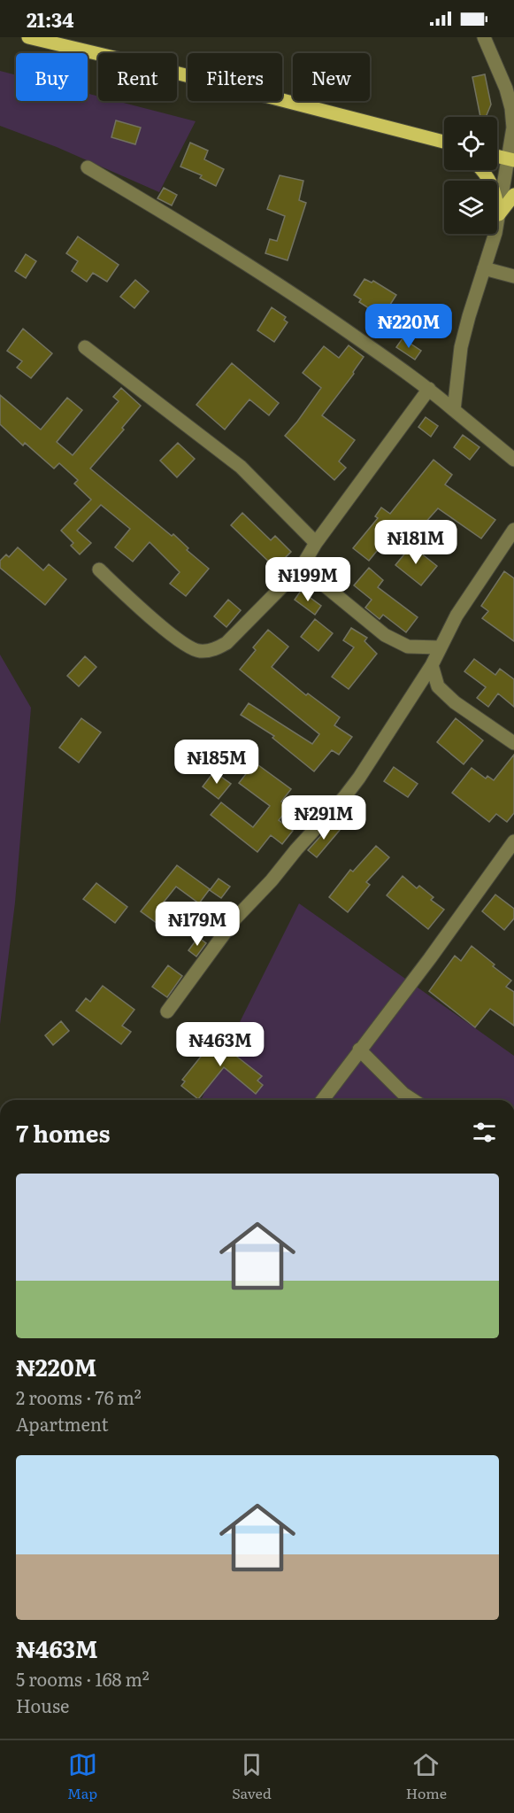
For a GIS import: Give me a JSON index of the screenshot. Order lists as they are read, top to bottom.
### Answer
{
  "page": {
    "status": "21:34",
    "chip": [
      "Buy",
      "Rent",
      "Filters",
      "New"
    ],
    "price": [
      "₦220M",
      "₦181M",
      "₦199M",
      "₦185M",
      "₦291M",
      "₦179M",
      "₦463M"
    ],
    "heading": "7 homes",
    "list": [
      {
        "name": "₦220M",
        "note": "2 rooms · 76 m² · Apartment"
      },
      {
        "name": "₦463M",
        "note": "5 rooms · 168 m² · House"
      }
    ],
    "tabs": ["Map", "Saved", "Home"]
  }
}
